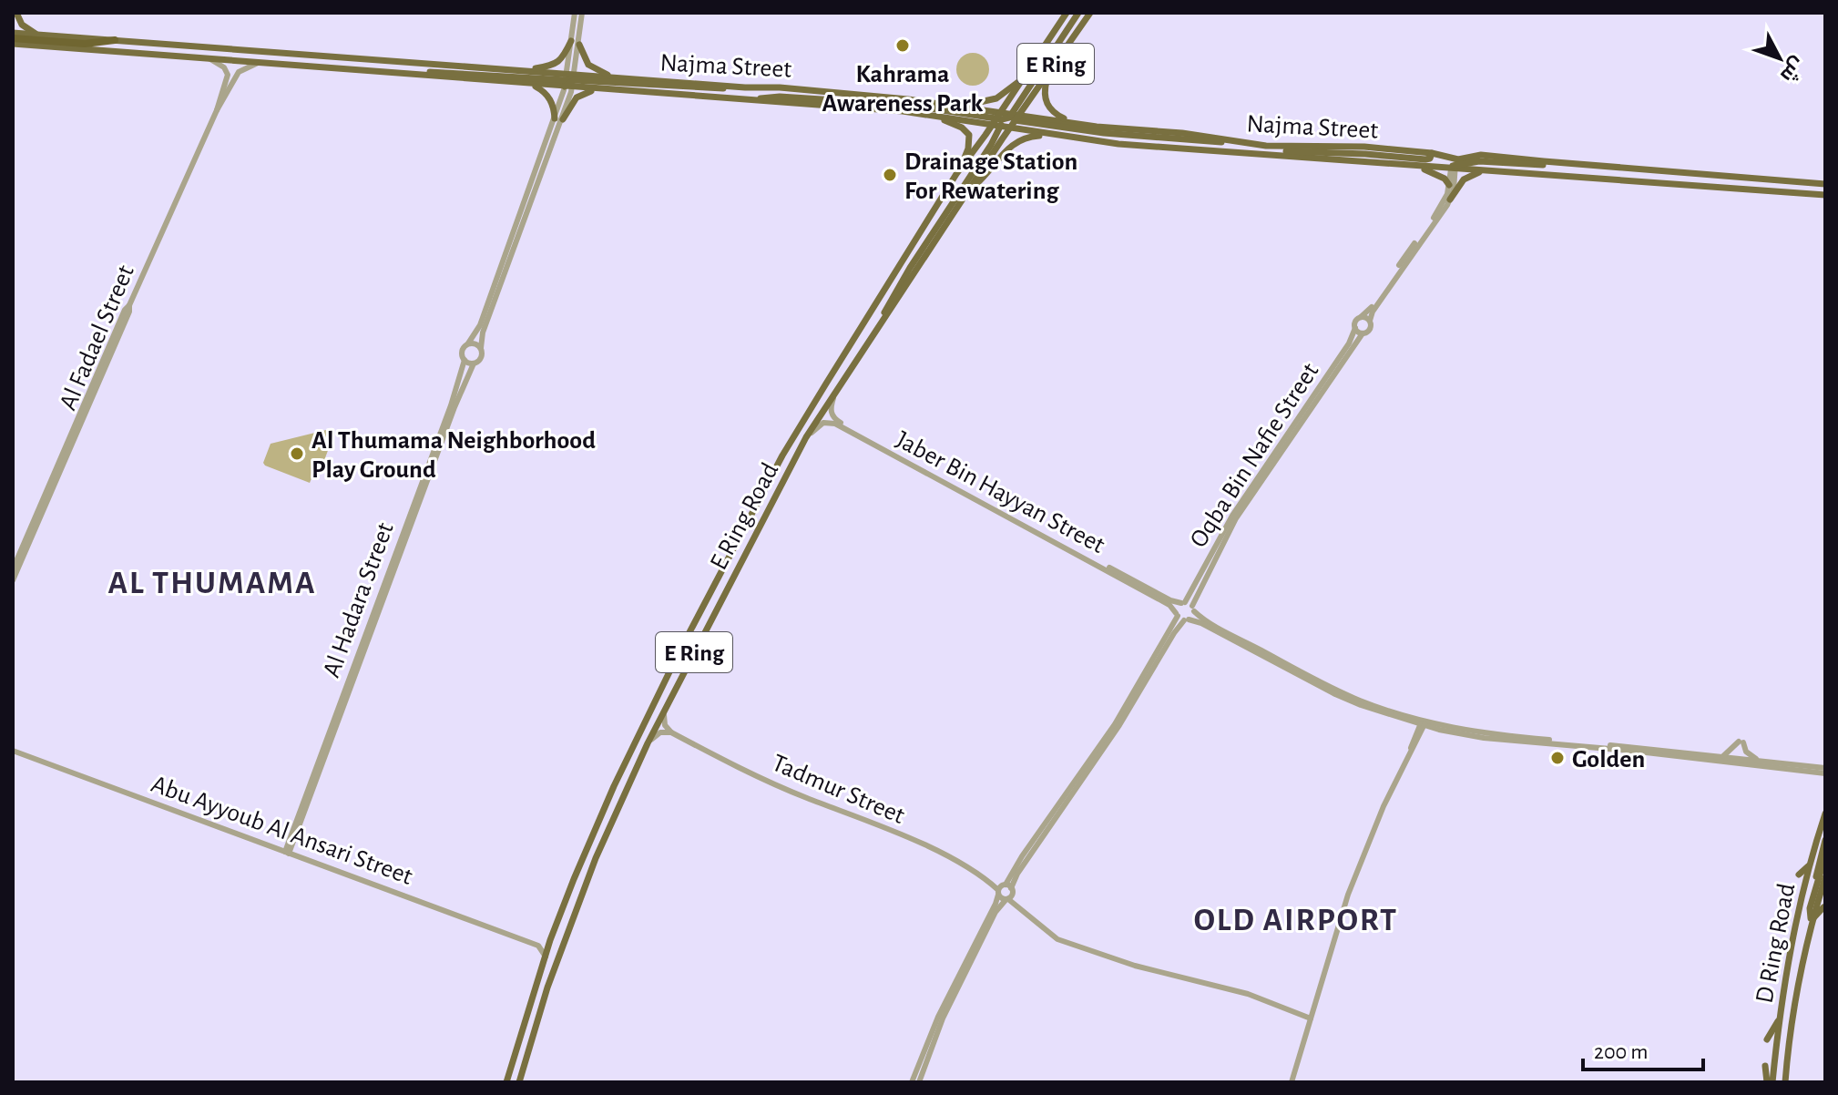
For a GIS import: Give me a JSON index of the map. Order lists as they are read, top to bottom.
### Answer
{
  "streets": {
    "main road": [
      "E Ring",
      "Najma Street",
      "E Ring Road",
      "D Ring Road"
    ],
    "street": [
      "Al Fadael Street",
      "Oqba Bin Nafie Street",
      "Jaber Bin Hayyan Street",
      "Al Hadara Street",
      "Tadmur Street",
      "Abu Ayyoub Al Ansari Street"
    ]
  },
  "crossings": [
    ["Najma Street", "Al Fadael Street"],
    ["Najma Street", "E Ring Road"],
    ["Oqba Bin Nafie Street", "Jaber Bin Hayyan Street"],
    ["Jaber Bin Hayyan Street", "E Ring Road"],
    ["Al Hadara Street", "Abu Ayyoub Al Ansari Street"]
  ],
  "districts": ["AL THUMAMA", "OLD AIRPORT"],
  "places": [
    "Kahrama Awareness Park",
    "Drainage Station For Rewatering",
    "Al Thumama Neighborhood Play Ground",
    "Golden"
  ],
  "scale_bar": "200 m",
  "north": "bottom right"
}
